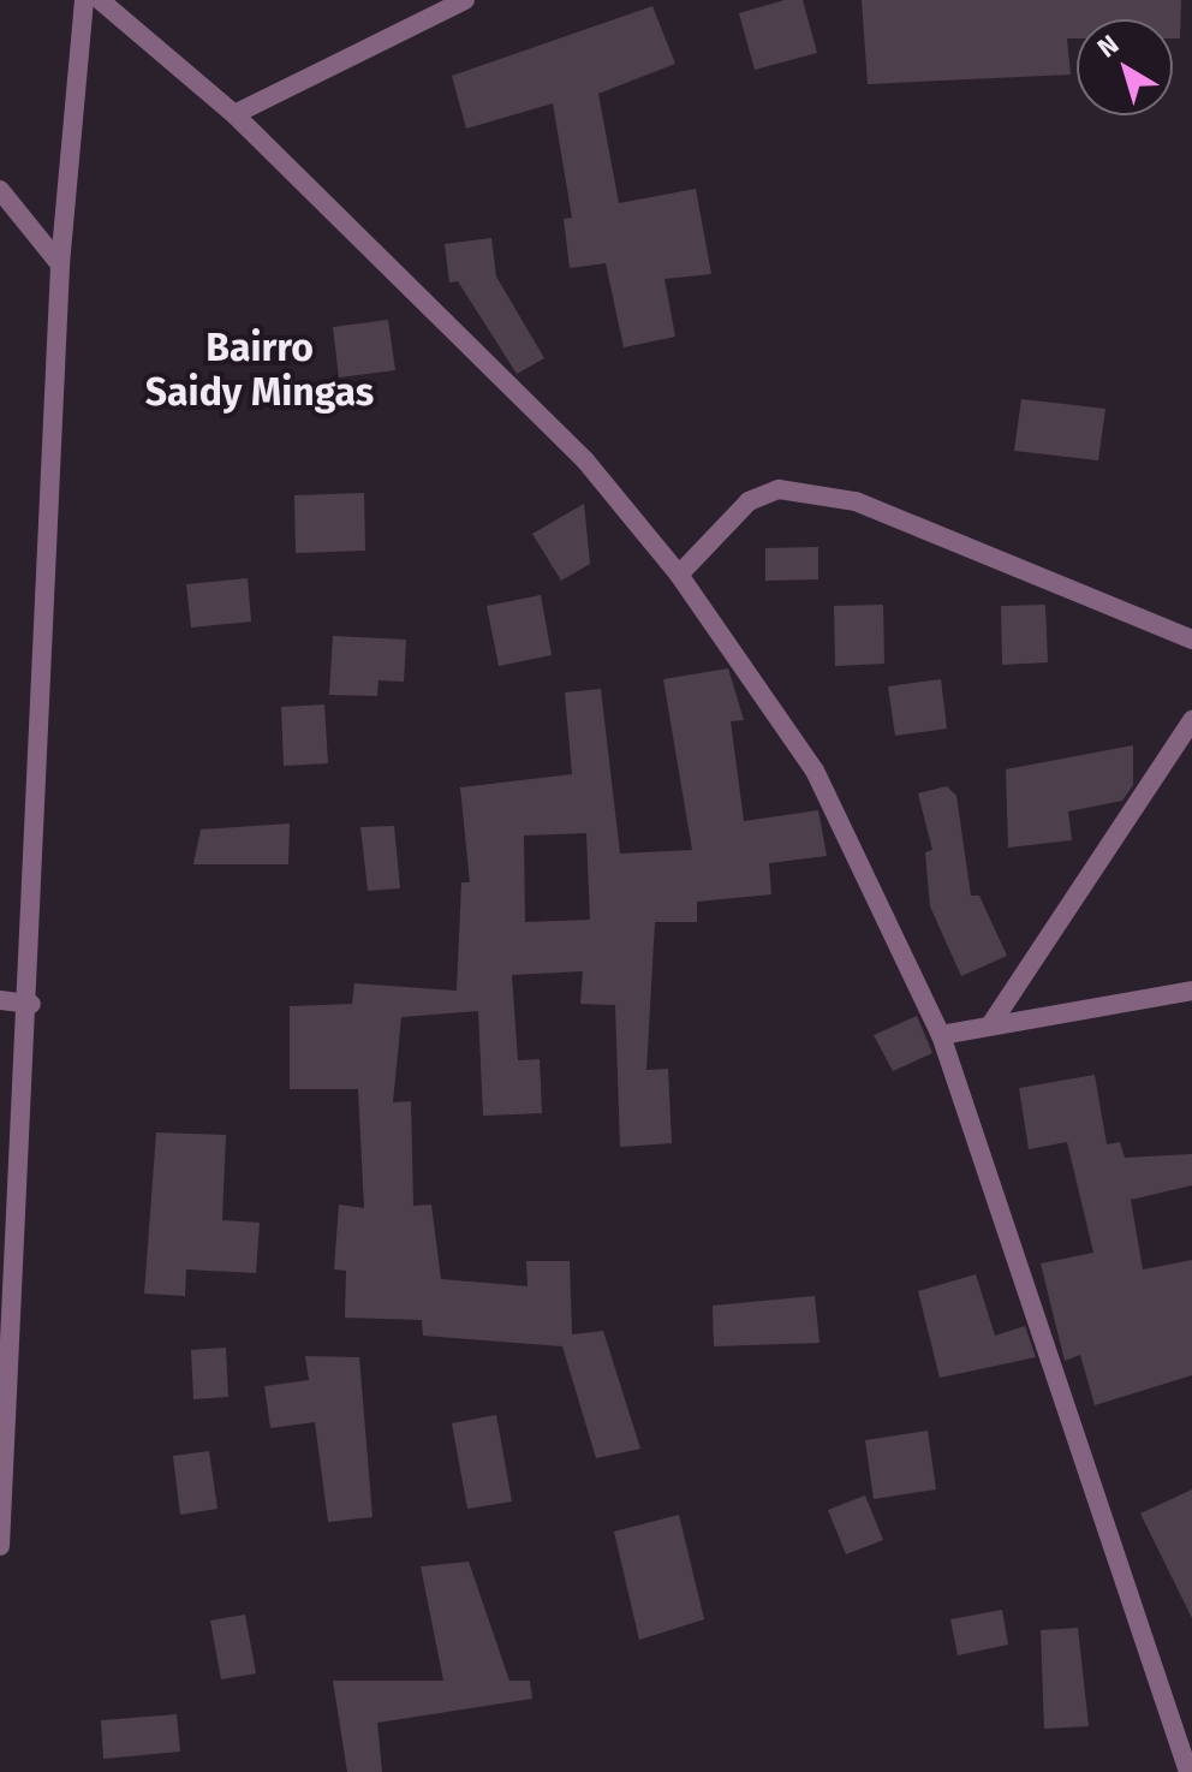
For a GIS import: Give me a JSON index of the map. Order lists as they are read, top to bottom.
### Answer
{
  "districts": ["Bairro Saidy Mingas"],
  "north": "top left"
}
